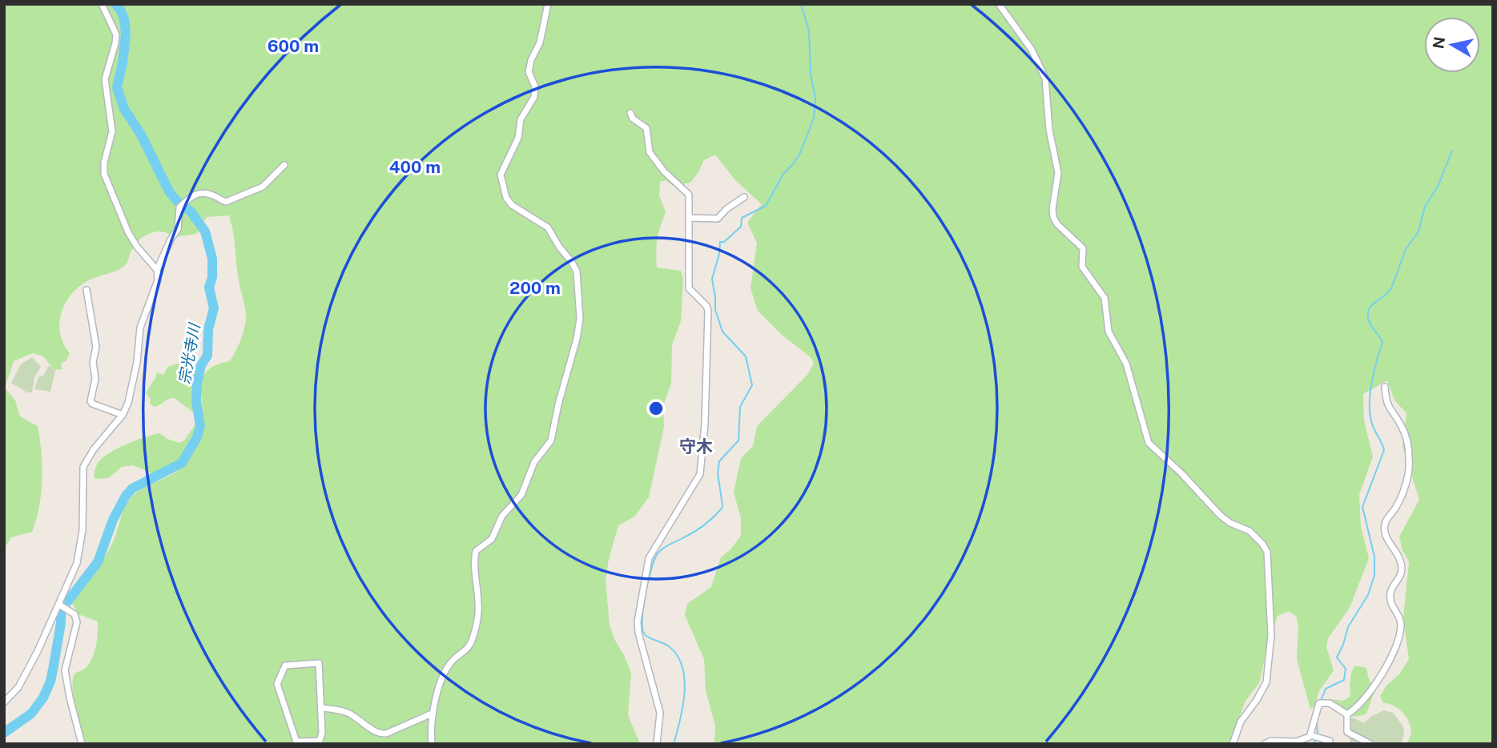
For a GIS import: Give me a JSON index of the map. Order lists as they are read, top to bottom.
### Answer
{
  "districts": ["守木"],
  "water": ["宗光寺川"],
  "north": "left",
  "rings": ["600 m", "400 m", "200 m"]
}
